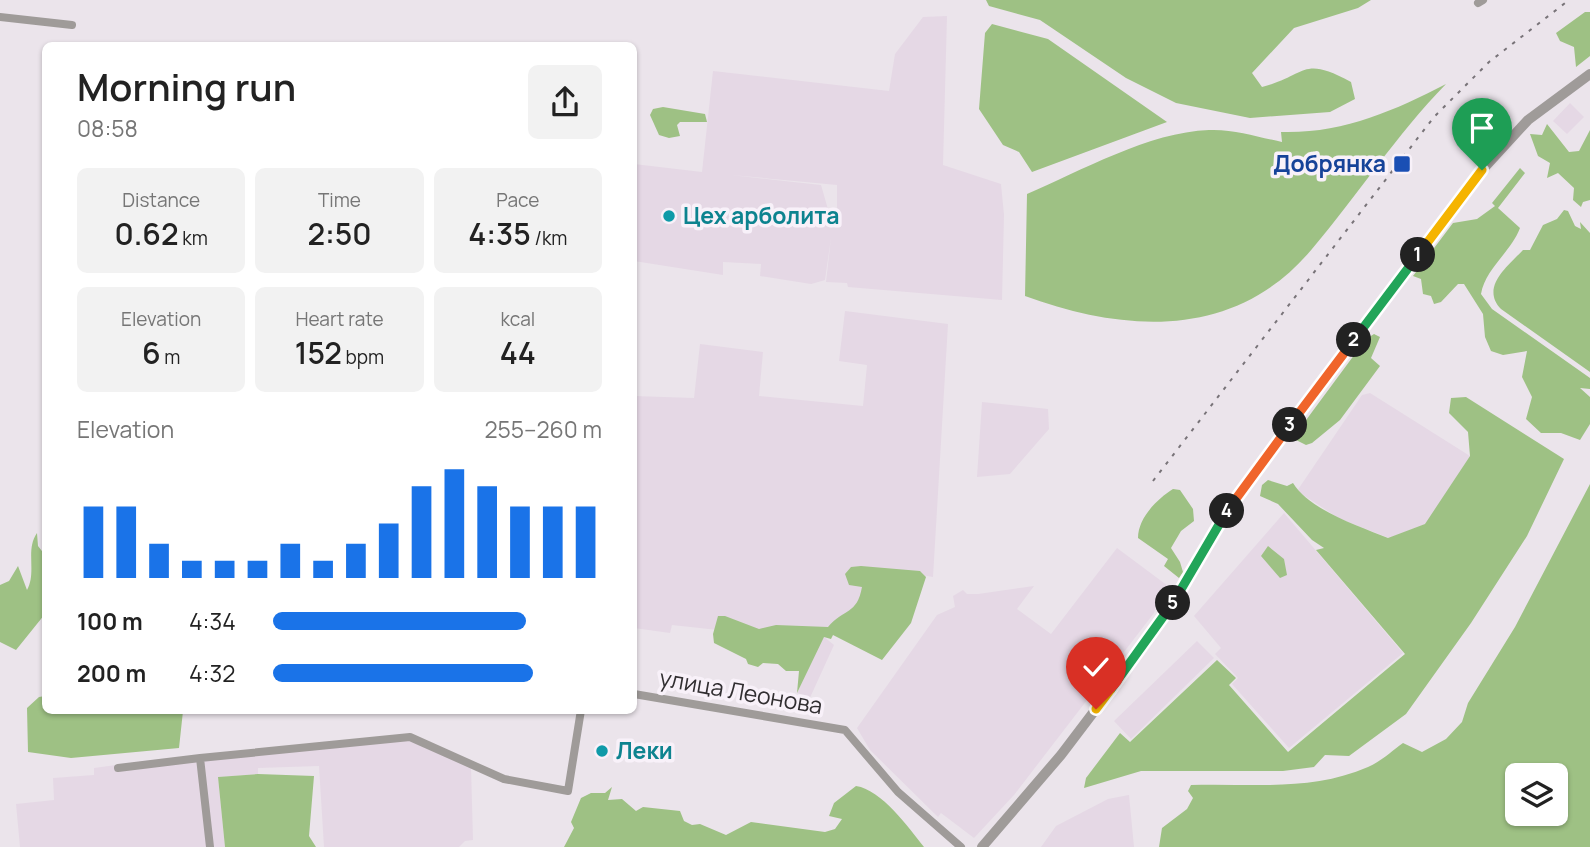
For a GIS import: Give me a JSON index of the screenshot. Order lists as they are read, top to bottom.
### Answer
{
  "streets": {
    "street": ["улица Леонова"]
  },
  "places": {
    "transit": ["Добрянка"],
    "other": ["Цех арболита", "Леки"]
  },
  "page": {
    "heading": ["Morning run", "08:58"],
    "stats": [
      ["Distance", "0.62 km"],
      ["Time", "2:50"],
      ["Pace", "4:35 /km"],
      ["Elevation", "6 m"],
      ["Heart rate", "152 bpm"],
      ["kcal", "44"]
    ],
    "pins": [
      "1",
      "2",
      "3",
      "4",
      "5"
    ],
    "chart": ["Elevation", "255–260 m"],
    "list": [
      {
        "name": "100 m",
        "note": "4:34"
      },
      {
        "name": "200 m",
        "note": "4:32"
      }
    ]
  }
}
